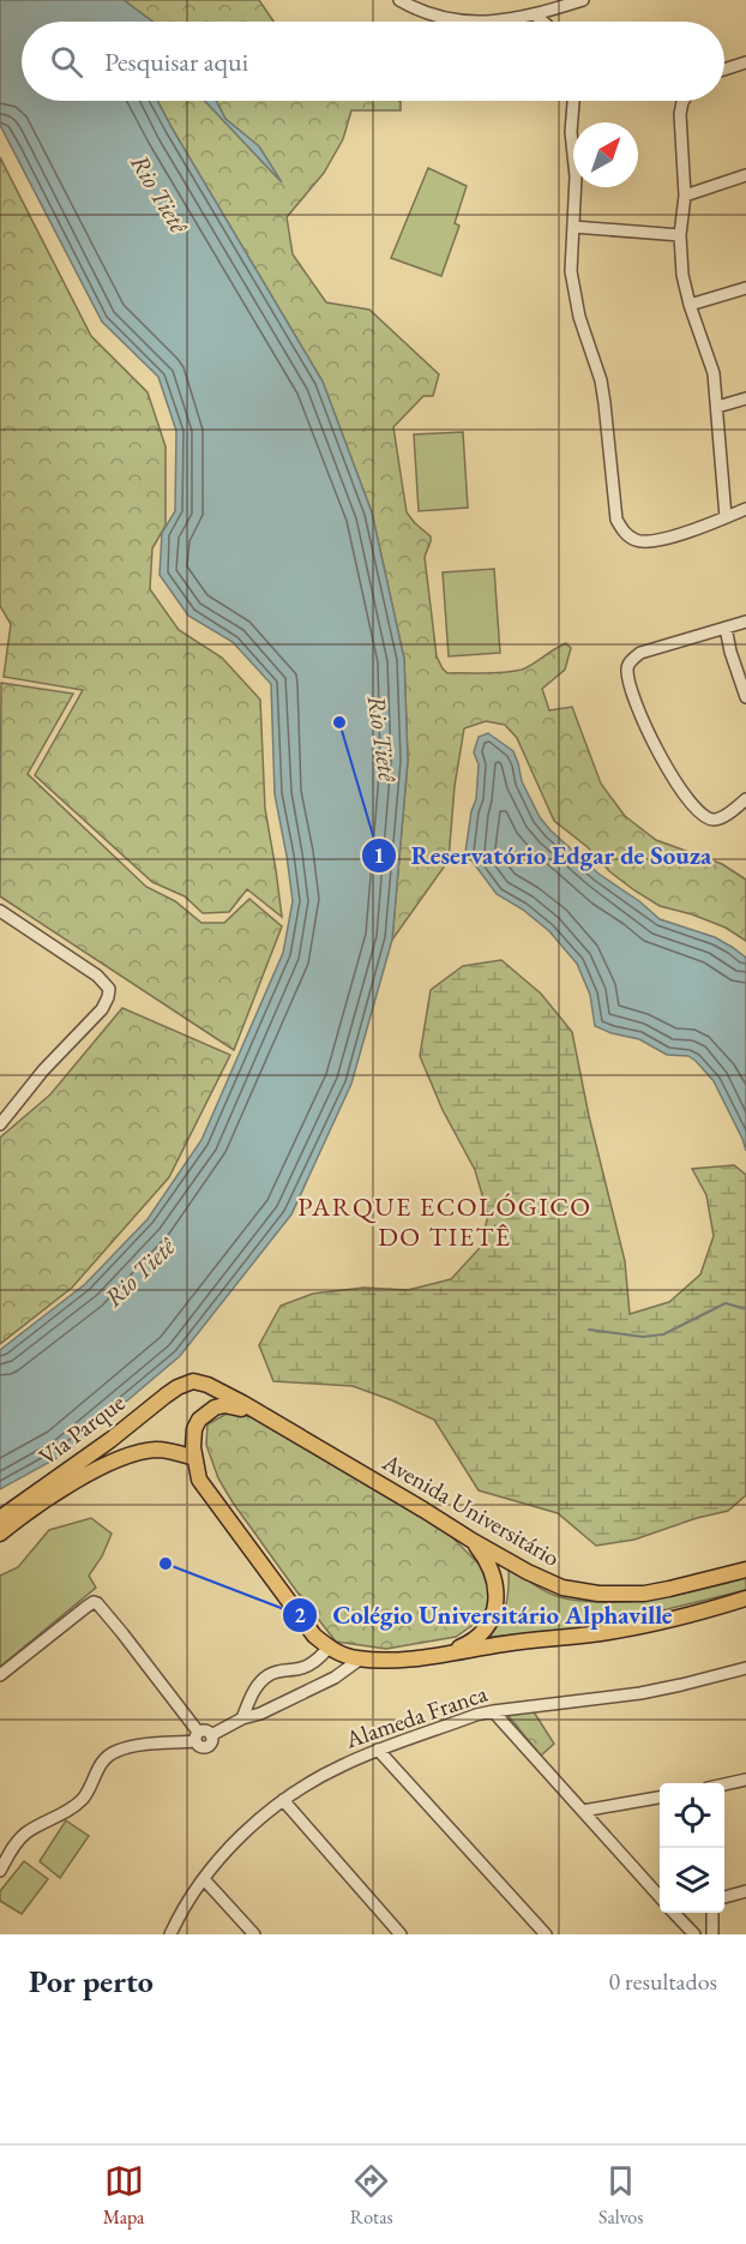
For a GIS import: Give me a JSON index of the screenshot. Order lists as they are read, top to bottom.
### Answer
{
  "streets": {
    "main road": ["Via Parque", "Avenida Universitário"],
    "street": ["Alameda Franca"]
  },
  "crossings": [
    ["Via Parque", "Avenida Universitário"]
  ],
  "districts": ["PARQUE ECOLÓGICO DO TIETÊ"],
  "water": ["Rio Tietê"],
  "places": ["Reservatório Edgar de Souza", "Colégio Universitário Alphaville"],
  "north": "top right",
  "page": {
    "search": "Pesquisar aqui",
    "heading": ["Por perto", "0 resultados"],
    "nav": ["Mapa", "Rotas", "Salvos"]
  }
}
